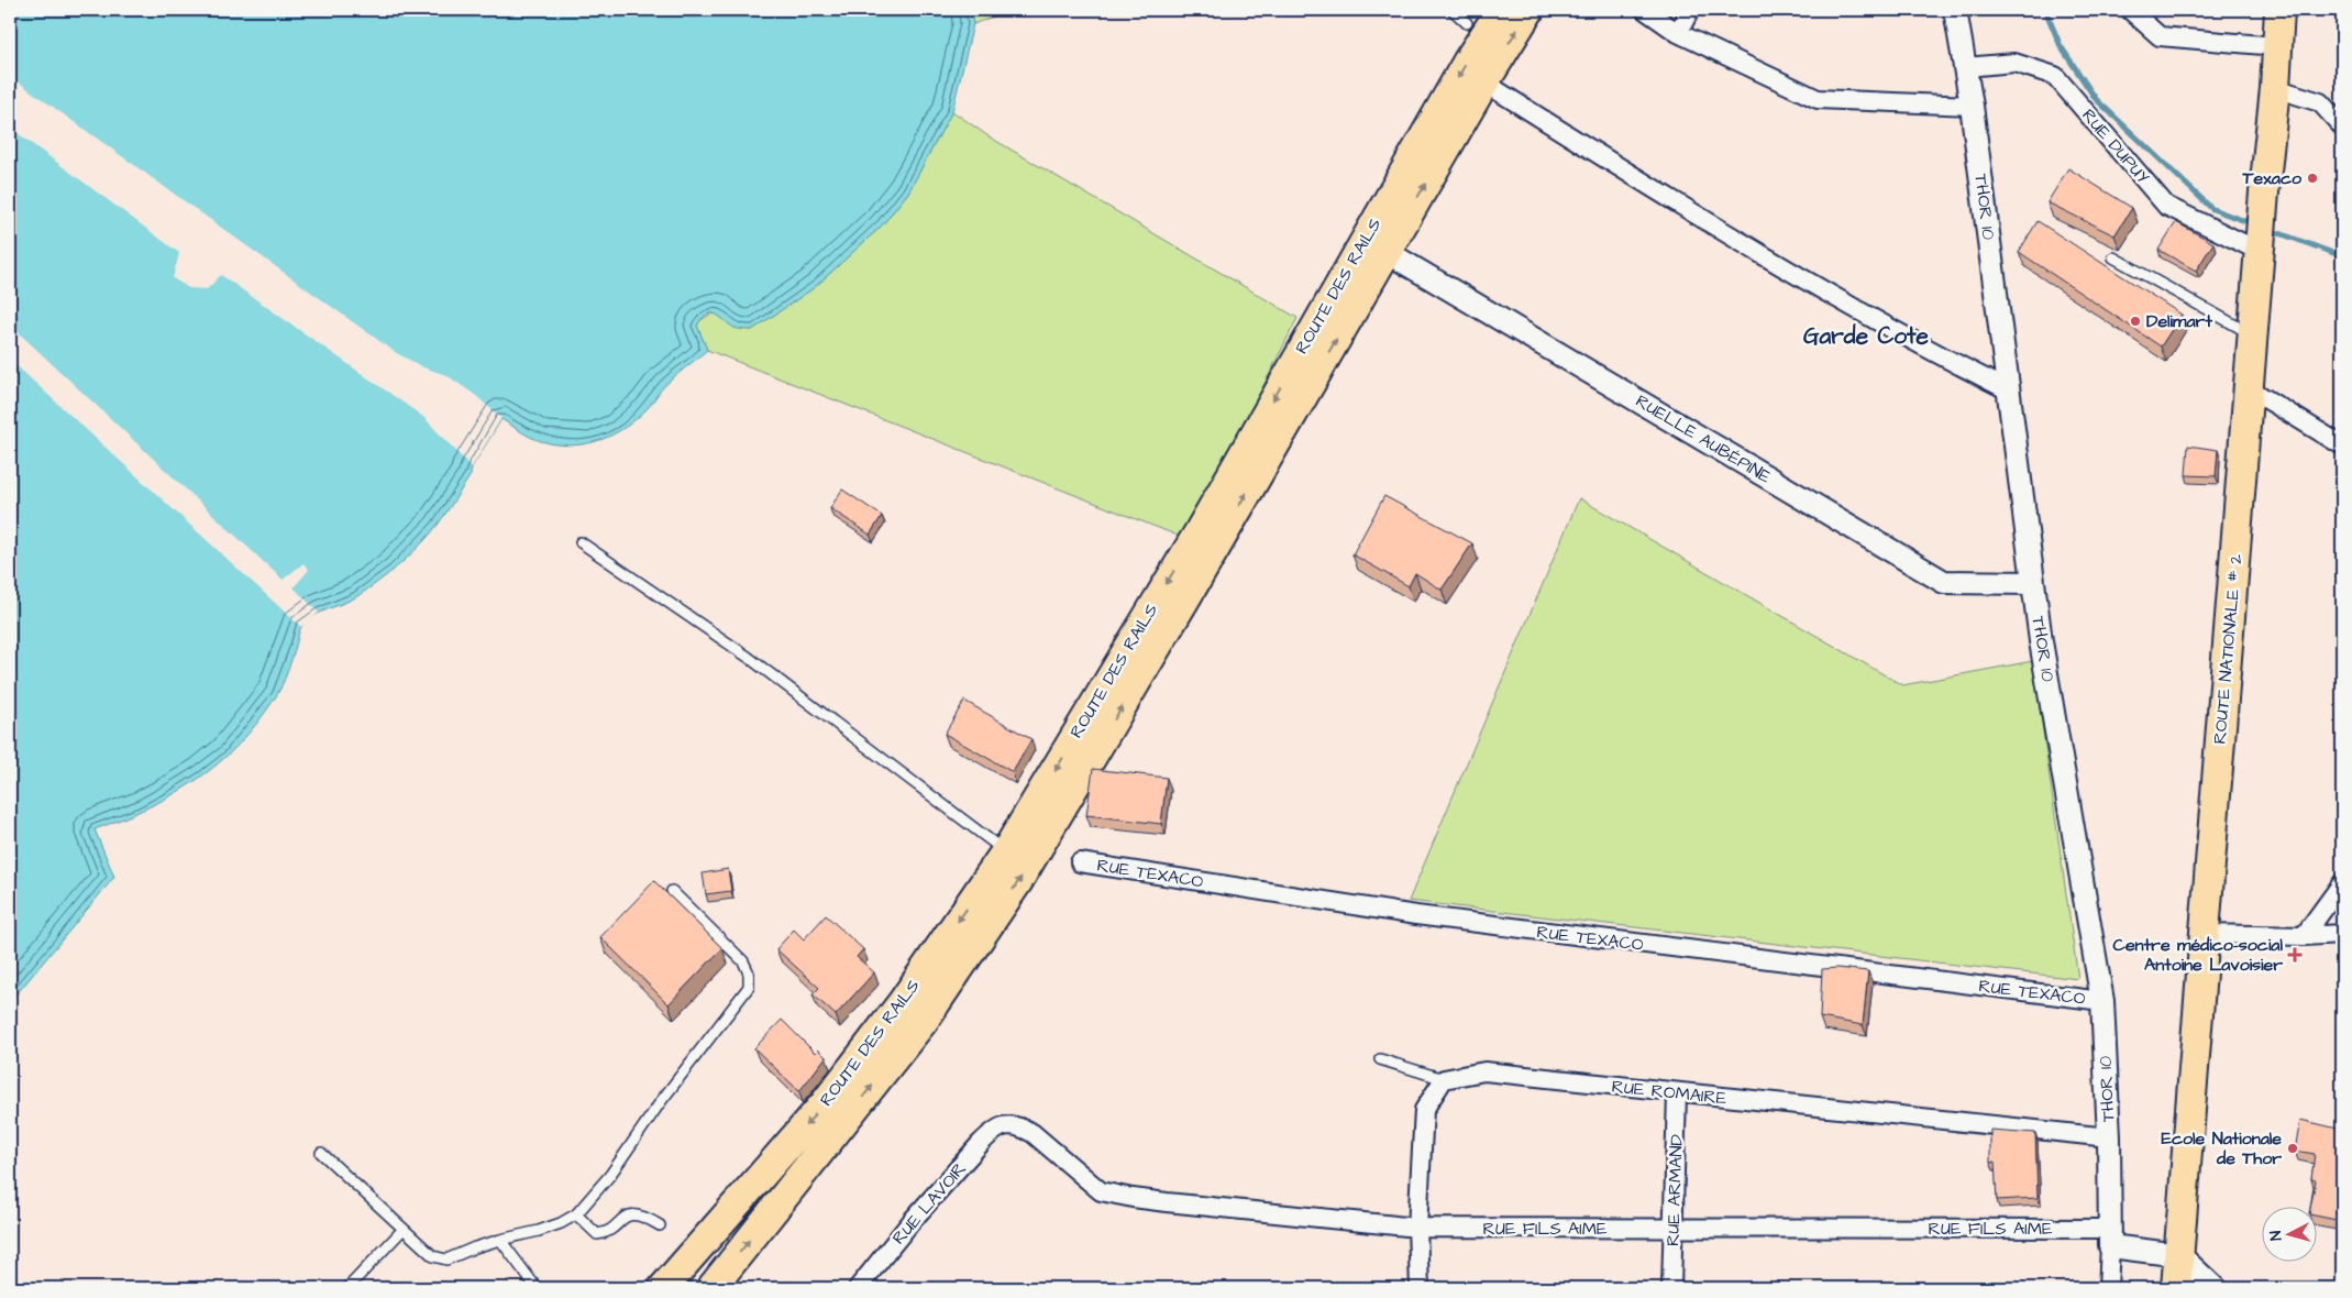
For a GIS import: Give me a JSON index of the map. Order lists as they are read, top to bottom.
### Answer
{
  "streets": {
    "main road": ["ROUTE DES RAILS", "ROUTE NATIONALE # 2"],
    "street": [
      "RUE DUPUY",
      "THOR 10",
      "RUELLE AUBÉPINE",
      "RUE TEXACO",
      "RUE ROMAIRE",
      "RUE ARMAND",
      "RUE LAVOIR",
      "RUE FILS AIME"
    ]
  },
  "crossings": [
    ["RUE DUPUY", "THOR 10"],
    ["RUE DUPUY", "ROUTE NATIONALE # 2"],
    ["THOR 10", "RUELLE AUBÉPINE"],
    ["THOR 10", "RUE TEXACO"],
    ["THOR 10", "RUE ROMAIRE"],
    ["THOR 10", "RUE FILS AIME"],
    ["ROUTE DES RAILS", "RUELLE AUBÉPINE"],
    ["RUE ROMAIRE", "RUE ARMAND"],
    ["RUE ARMAND", "RUE FILS AIME"],
    ["RUE LAVOIR", "RUE FILS AIME"]
  ],
  "districts": ["Garde Cote"],
  "places": {
    "other": ["Texaco", "Delimart", "Ecole Nationale de Thor"],
    "health": ["Centre médico-social Antoine Lavoisier"]
  },
  "north": "left"
}
